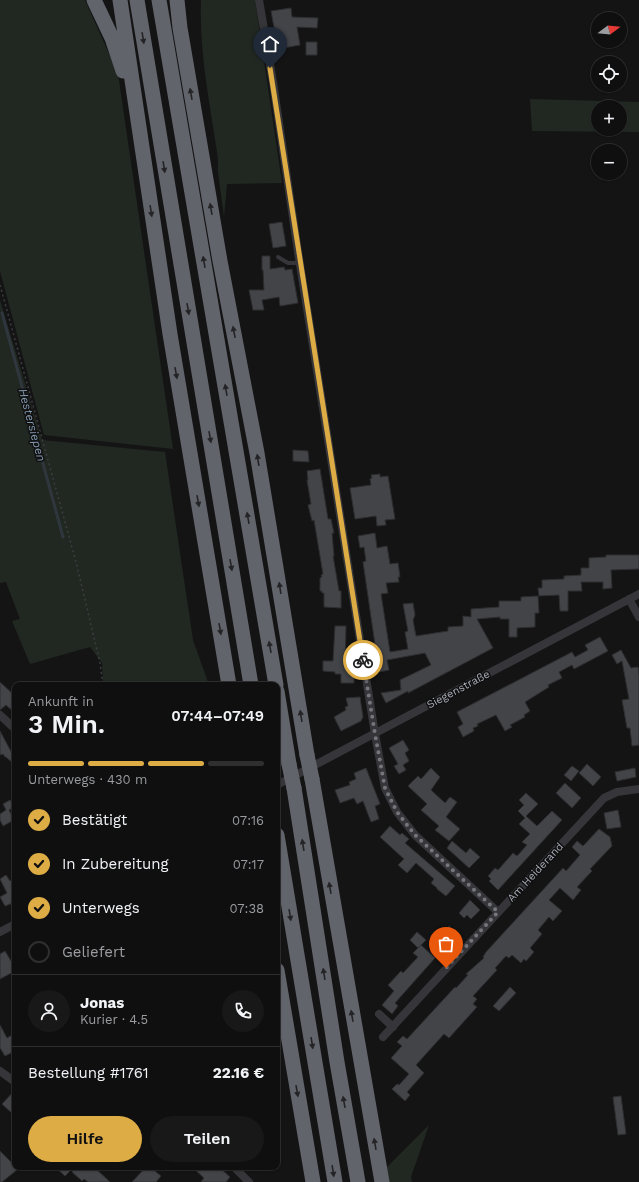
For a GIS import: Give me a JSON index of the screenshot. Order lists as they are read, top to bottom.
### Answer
{
  "streets": {
    "street": ["Siegenstraße", "Am Heiderand"]
  },
  "water": ["Hestersiepen"],
  "north": "right",
  "page": {
    "map_buttons": ["+", "−"],
    "heading": ["3 Min.", "Ankunft in", "07:44–07:49"],
    "panel": [
      "Jonas",
      "Kurier · 4.5",
      "Bestellung #1761",
      "22.16 €"
    ],
    "bar": "Unterwegs · 430 m",
    "list": [
      ["Bestätigt", "07:16"],
      ["In Zubereitung", "07:17"],
      ["Unterwegs", "07:38"],
      "Geliefert"
    ],
    "buttons": ["Hilfe", "Teilen"]
  }
}
